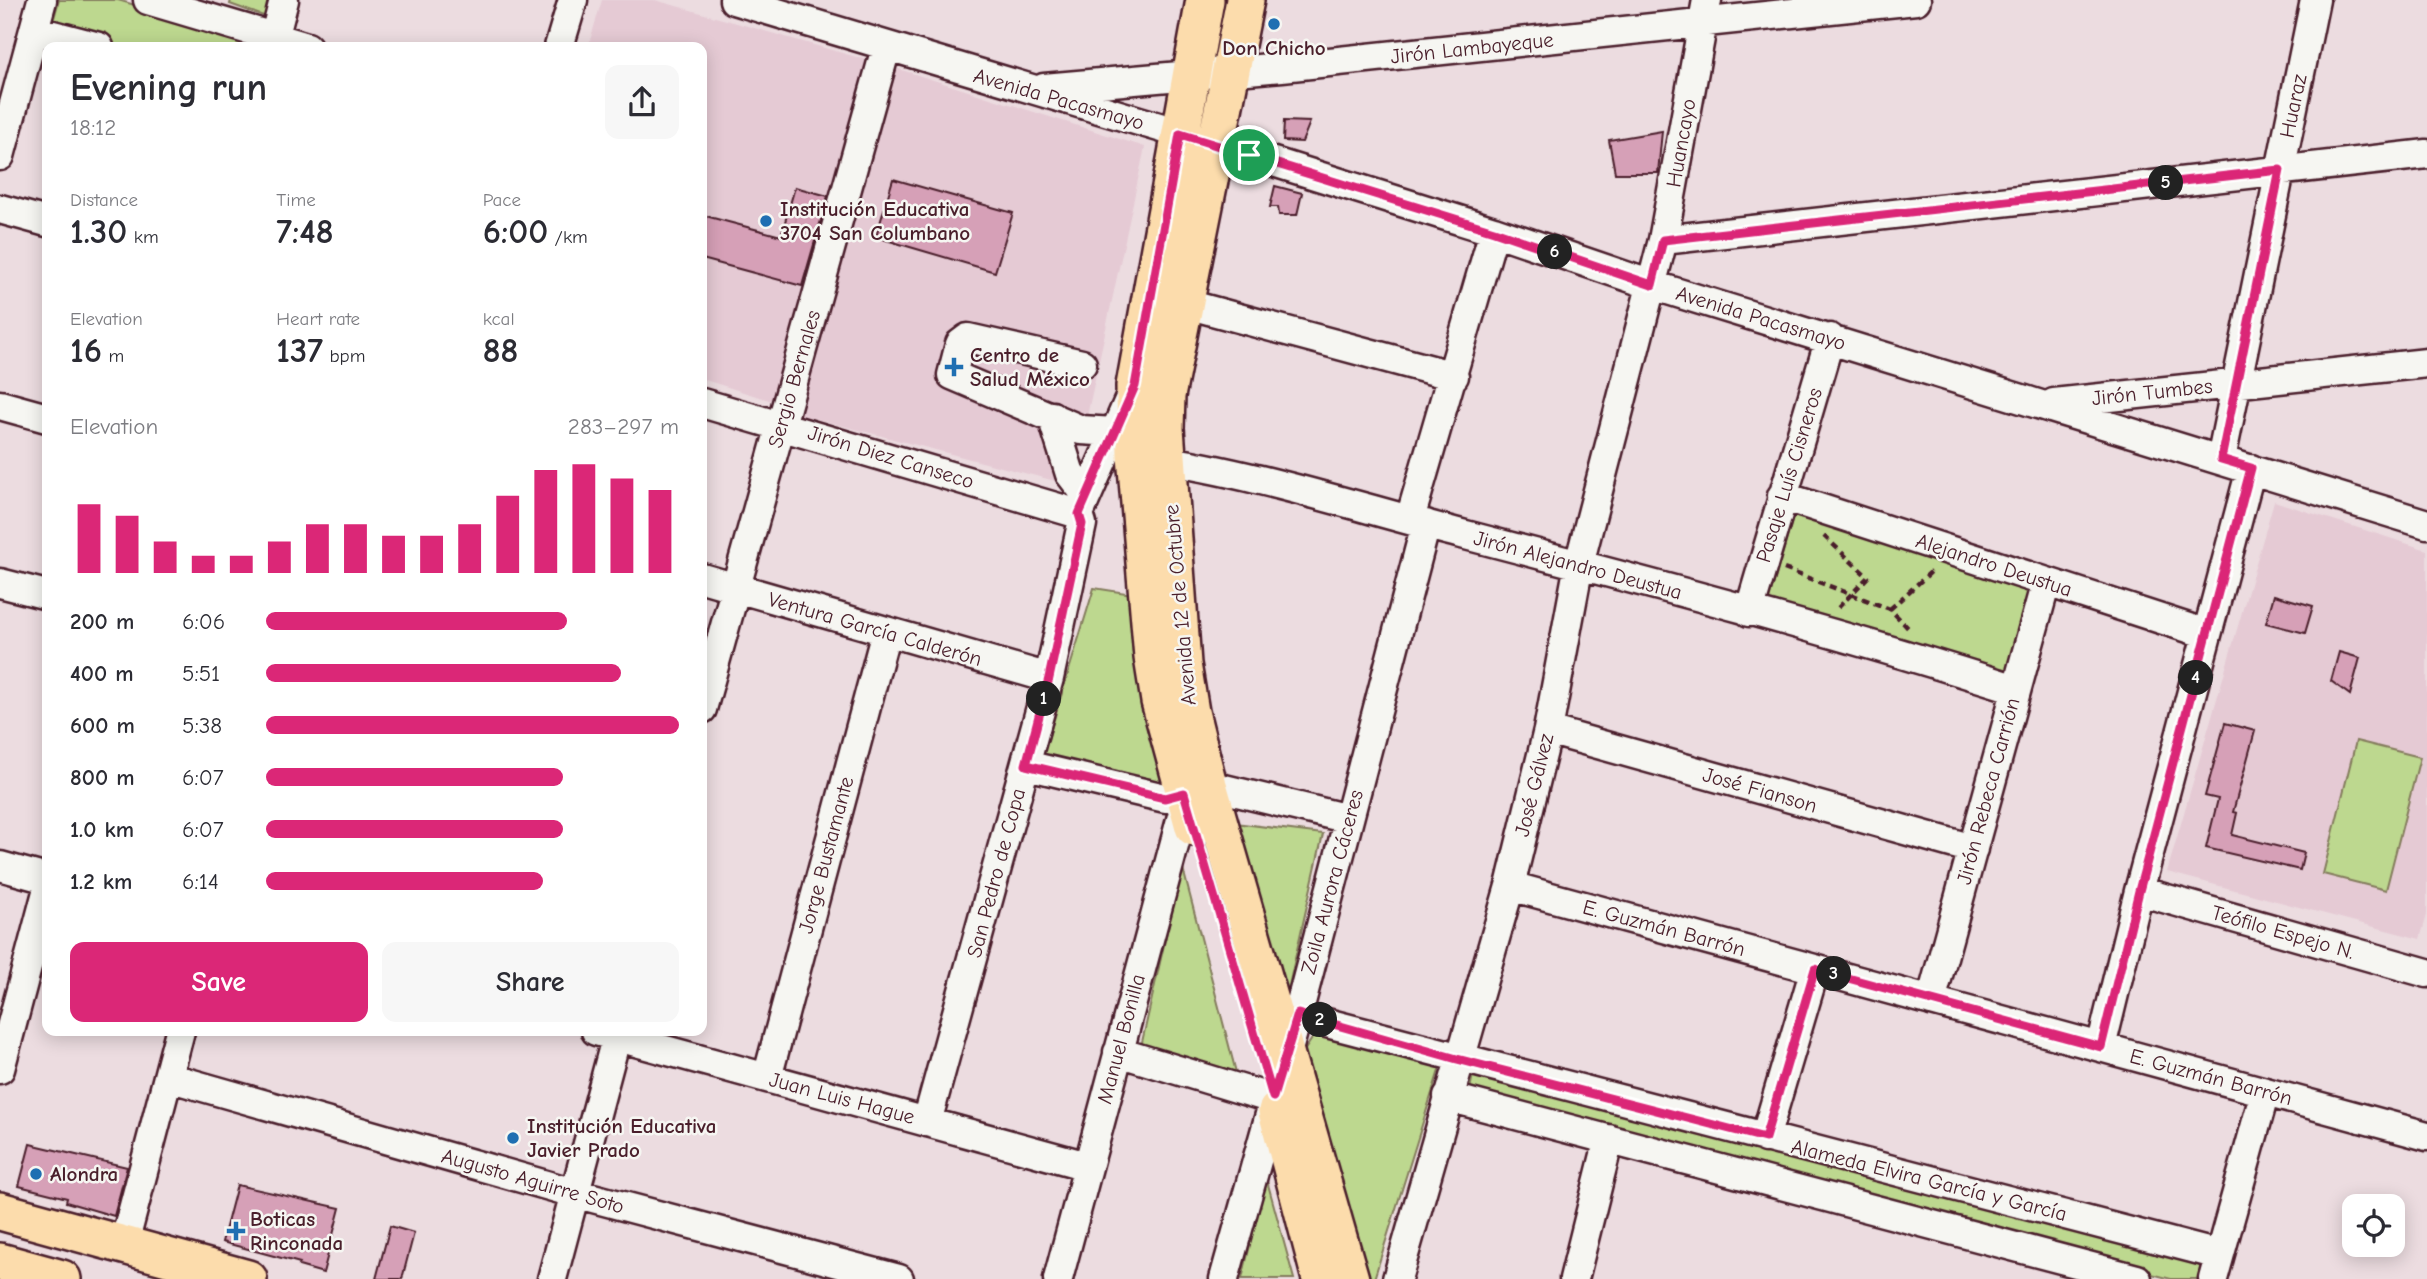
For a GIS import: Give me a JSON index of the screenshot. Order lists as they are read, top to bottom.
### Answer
{
  "streets": {
    "main road": ["Avenida 12 de Octubre"],
    "street": [
      "Jirón Lambayeque",
      "Avenida Pacasmayo",
      "Huaraz",
      "Huancayo",
      "Sergio Bernales",
      "Jirón Tumbes",
      "Jirón Diez Canseco",
      "Pasaje Luís Cisneros",
      "Jirón Alejandro Deustua",
      "Alejandro Deustua",
      "Ventura García Calderón",
      "José Gálvez",
      "José Fianson",
      "Jirón Rebeca Carrión",
      "Jorge Bustamante",
      "San Pedro de Copa",
      "Zoila Aurora Cáceres",
      "E. Guzmán Barrón",
      "Teófilo Espejo N.",
      "Manuel Bonilla",
      "Juan Luis Hague",
      "Alameda Elvira García y García",
      "Augusto Aguirre Soto"
    ]
  },
  "crossings": [
    ["Jirón Lambayeque", "Avenida Pacasmayo"],
    ["Jirón Lambayeque", "Huancayo"],
    ["Jirón Lambayeque", "Avenida 12 de Octubre"],
    ["Avenida Pacasmayo", "Huaraz"],
    ["Avenida Pacasmayo", "Huancayo"],
    ["Avenida Pacasmayo", "Sergio Bernales"],
    ["Avenida Pacasmayo", "Jirón Tumbes"],
    ["Avenida Pacasmayo", "Pasaje Luís Cisneros"],
    ["Avenida Pacasmayo", "Avenida 12 de Octubre"],
    ["Avenida Pacasmayo", "José Gálvez"],
    ["Avenida Pacasmayo", "Zoila Aurora Cáceres"],
    ["Huaraz", "Jirón Tumbes"],
    ["Huancayo", "José Gálvez"],
    ["Sergio Bernales", "Jirón Diez Canseco"],
    ["Sergio Bernales", "Ventura García Calderón"],
    ["Jirón Diez Canseco", "San Pedro de Copa"],
    ["Pasaje Luís Cisneros", "Jirón Alejandro Deustua"],
    ["Pasaje Luís Cisneros", "Alejandro Deustua"],
    ["Jirón Alejandro Deustua", "Avenida 12 de Octubre"],
    ["Jirón Alejandro Deustua", "José Gálvez"],
    ["Jirón Alejandro Deustua", "Jirón Rebeca Carrión"],
    ["Jirón Alejandro Deustua", "San Pedro de Copa"],
    ["Jirón Alejandro Deustua", "Zoila Aurora Cáceres"],
    ["Alejandro Deustua", "Jirón Rebeca Carrión"],
    ["Avenida 12 de Octubre", "San Pedro de Copa"],
    ["Avenida 12 de Octubre", "Zoila Aurora Cáceres"],
    ["Avenida 12 de Octubre", "Manuel Bonilla"],
    ["Avenida 12 de Octubre", "Alameda Elvira García y García"],
    ["Ventura García Calderón", "Jorge Bustamante"],
    ["Ventura García Calderón", "San Pedro de Copa"],
    ["José Gálvez", "José Fianson"],
    ["José Gálvez", "E. Guzmán Barrón"],
    ["José Gálvez", "Alameda Elvira García y García"],
    ["José Fianson", "Jirón Rebeca Carrión"],
    ["Jirón Rebeca Carrión", "E. Guzmán Barrón"],
    ["Jorge Bustamante", "Juan Luis Hague"],
    ["San Pedro de Copa", "Juan Luis Hague"],
    ["Zoila Aurora Cáceres", "Alameda Elvira García y García"],
    ["Manuel Bonilla", "Juan Luis Hague"]
  ],
  "places": {
    "other": [
      "Don Chicho",
      "Institución Educativa 3704 San Columbano",
      "Institución Educativa Javier Prado",
      "Alondra"
    ],
    "health": ["Centro de Salud México", "Boticas Rinconada"]
  },
  "page": {
    "heading": ["Evening run", "18:12"],
    "stats": [
      ["Distance", "1.30 km"],
      ["Time", "7:48"],
      ["Pace", "6:00 /km"],
      ["Elevation", "16 m"],
      ["Heart rate", "137 bpm"],
      ["kcal", "88"]
    ],
    "pins": [
      "5",
      "6",
      "4",
      "1",
      "3",
      "2"
    ],
    "chart": ["Elevation", "283–297 m"],
    "list": [
      {
        "name": "200 m",
        "note": "6:06"
      },
      {
        "name": "400 m",
        "note": "5:51"
      },
      {
        "name": "600 m",
        "note": "5:38"
      },
      {
        "name": "800 m",
        "note": "6:07"
      },
      {
        "name": "1.0 km",
        "note": "6:07"
      },
      {
        "name": "1.2 km",
        "note": "6:14"
      }
    ],
    "buttons": ["Save", "Share"]
  }
}
